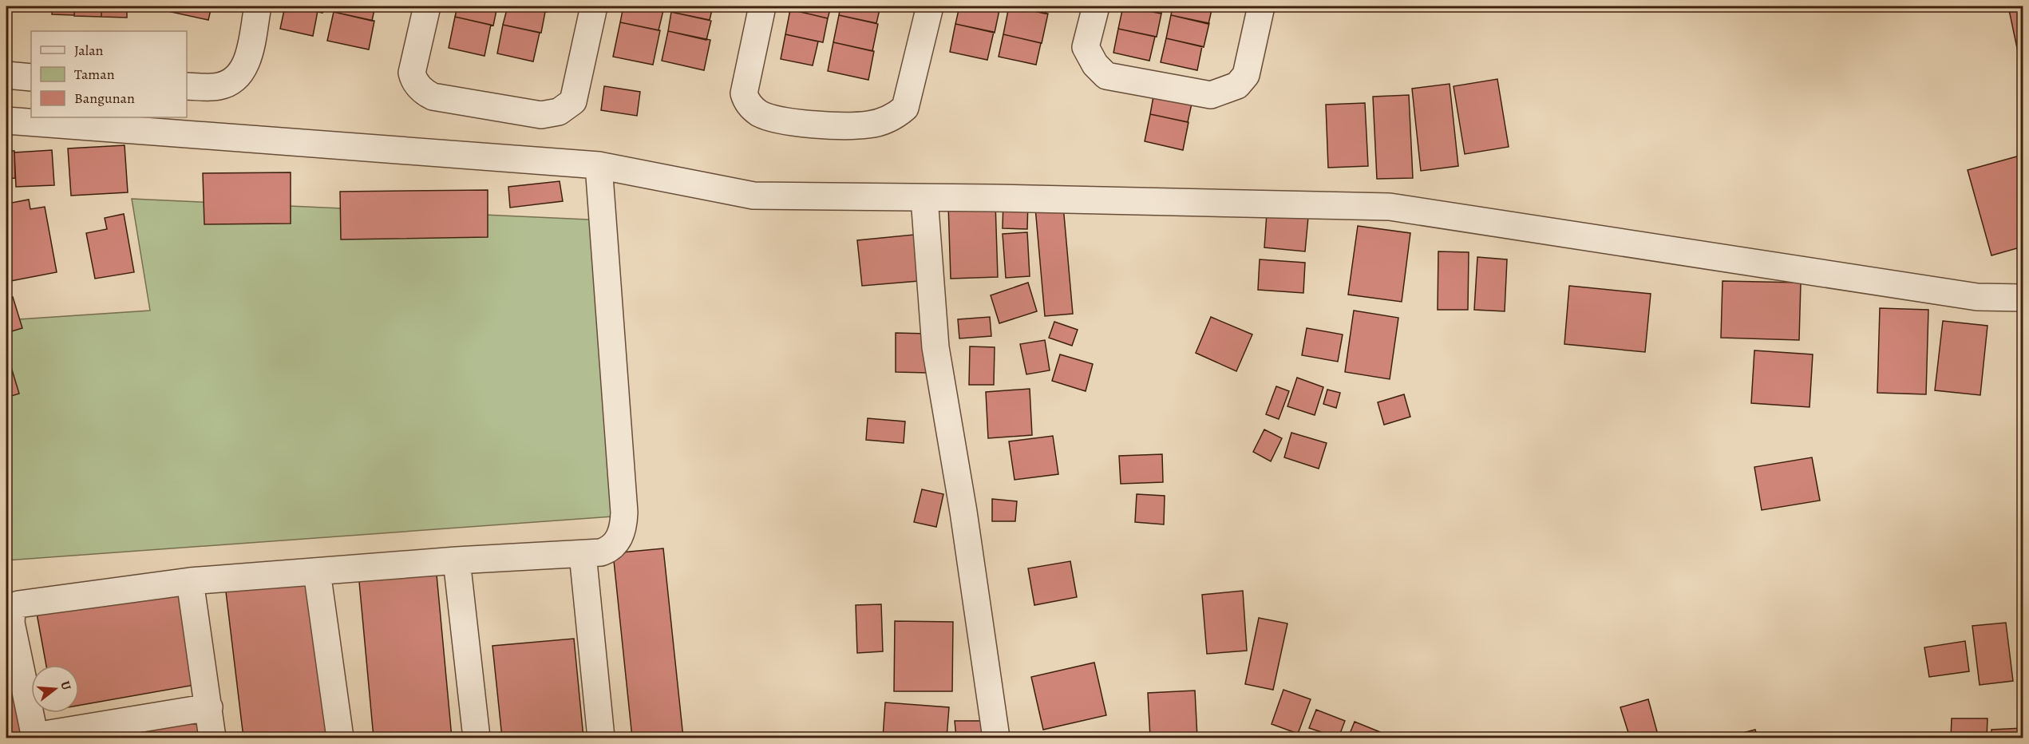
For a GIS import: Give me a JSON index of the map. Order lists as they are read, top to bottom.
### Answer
{
  "legend": ["Jalan", "Taman", "Bangunan"],
  "north": "right"
}
